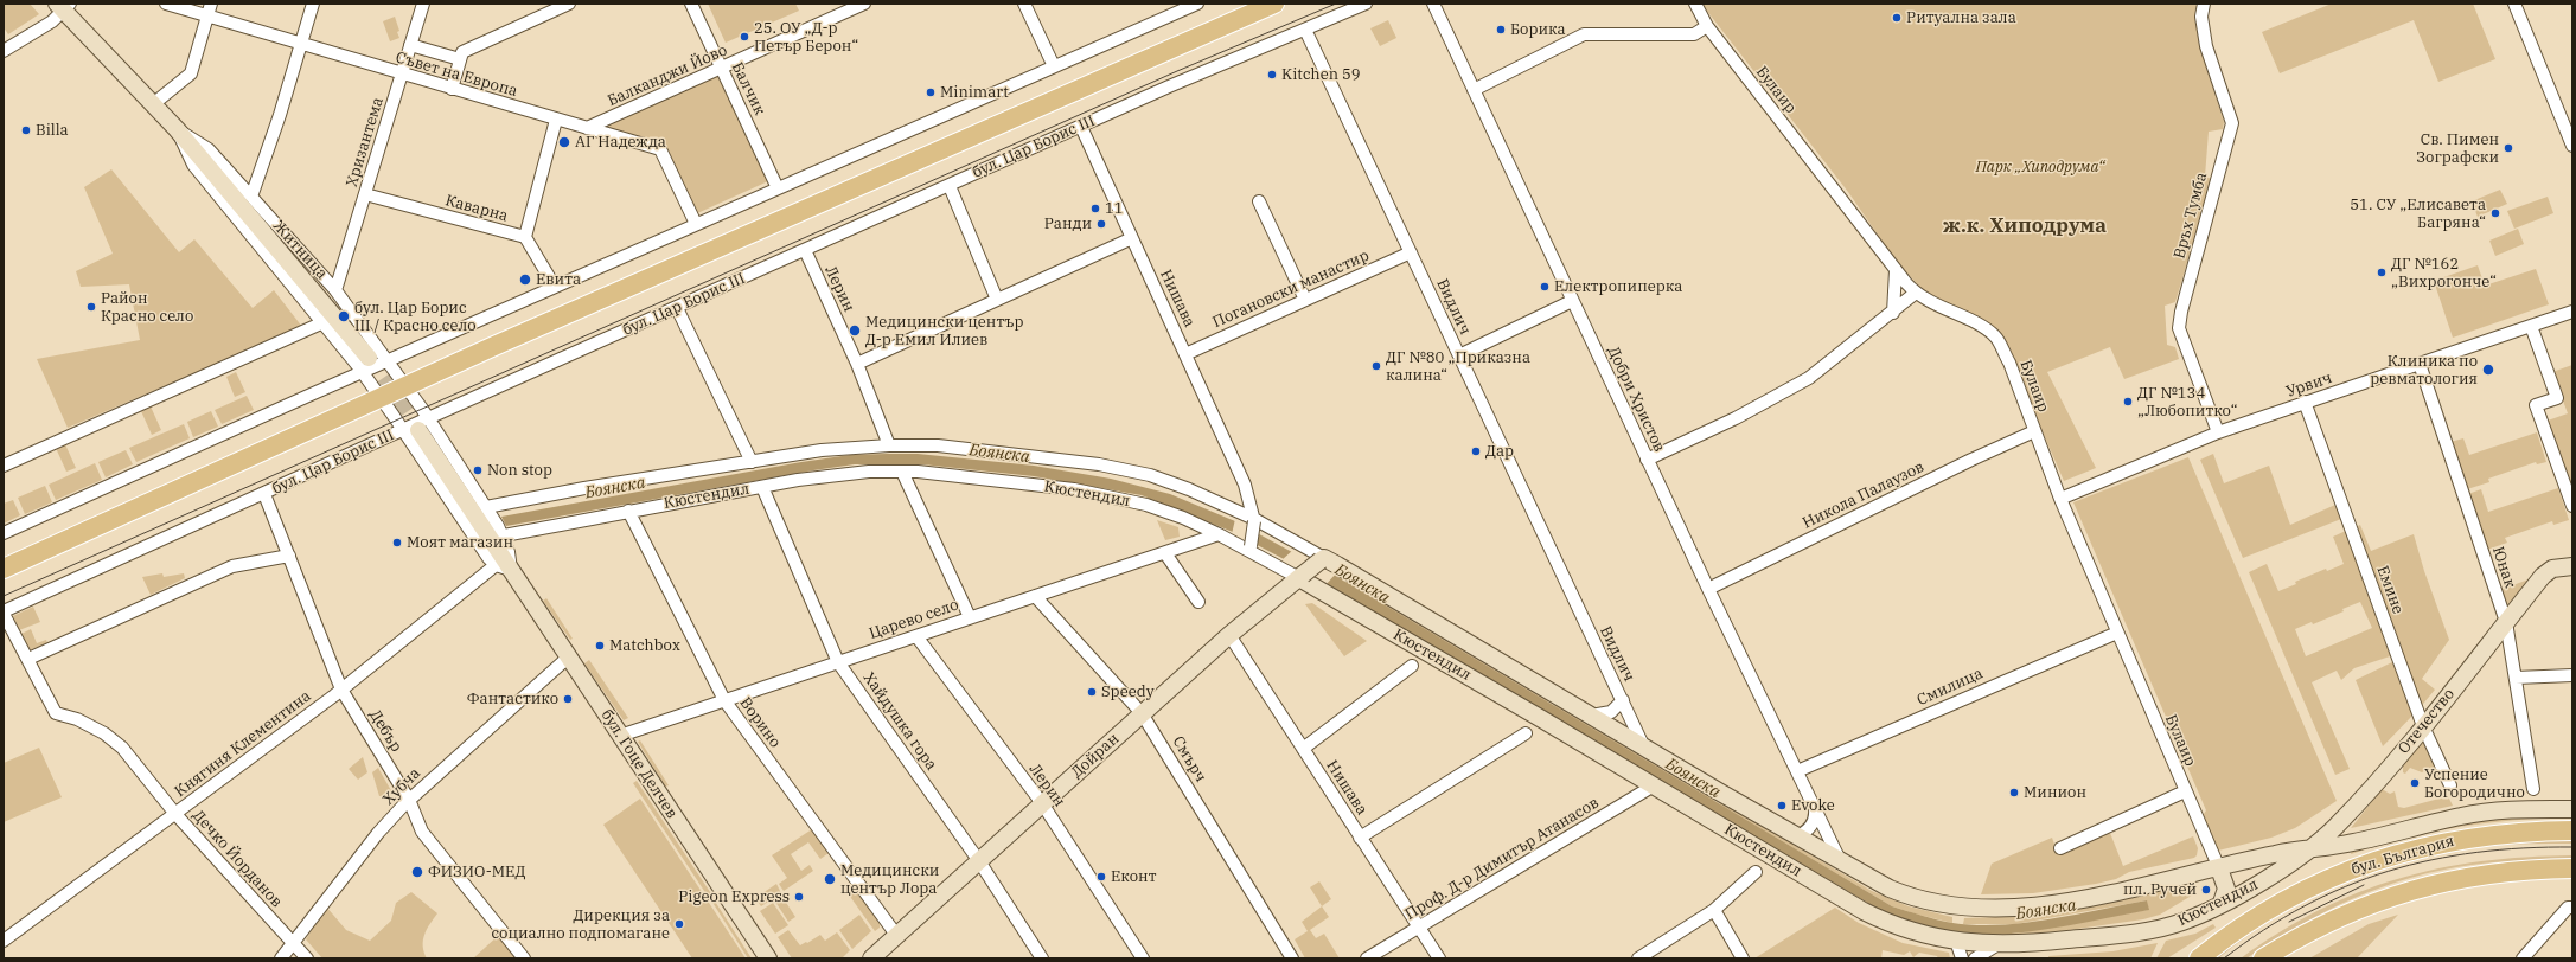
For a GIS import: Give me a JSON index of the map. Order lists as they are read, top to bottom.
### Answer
{
  "streets": {
    "main road": ["бул. България"],
    "street": [
      "Съвет на Европа",
      "Балканджи Йово",
      "Балчик",
      "Булаир",
      "Хризантема",
      "бул. Цар Борис III",
      "Каварна",
      "Връх Тумба",
      "Житница",
      "Лерин",
      "Погановски манастир",
      "Нишава",
      "Видлич",
      "Урвич",
      "Добри Христов",
      "Кюстендил",
      "Никола Палаузов",
      "Юнак",
      "Емине",
      "Царево село",
      "Смилица",
      "Хайдушка гора",
      "Отечество",
      "Ворино",
      "Дебър",
      "Княгиня Клементина",
      "Дойран",
      "Смърч",
      "бул. Гоце Делчев",
      "Хубча",
      "Дечко Йорданов",
      "Проф. Д-р Димитър Атанасов"
    ]
  },
  "crossings": [
    ["Съвет на Европа", "Балканджи Йово"],
    ["Съвет на Европа", "Хризантема"],
    ["Балканджи Йово", "Балчик"],
    ["Булаир", "Урвич"],
    ["Булаир", "Кюстендил"],
    ["Булаир", "Никола Палаузов"],
    ["Булаир", "Смилица"],
    ["Хризантема", "Каварна"],
    ["Хризантема", "Житница"],
    ["бул. Цар Борис III", "Лерин"],
    ["бул. Цар Борис III", "Нишава"],
    ["бул. Цар Борис III", "Видлич"],
    ["бул. Цар Борис III", "Дебър"],
    ["бул. Цар Борис III", "бул. Гоце Делчев"],
    ["бул. Цар Борис III", "Дечко Йорданов"],
    ["Връх Тумба", "Урвич"],
    ["Житница", "бул. Гоце Делчев"],
    ["Лерин", "Кюстендил"],
    ["Лерин", "Царево село"],
    ["Лерин", "Дойран"],
    ["Погановски манастир", "Нишава"],
    ["Погановски манастир", "Видлич"],
    ["Нишава", "Кюстендил"],
    ["Нишава", "Дойран"],
    ["Нишава", "Проф. Д-р Димитър Атанасов"],
    ["Видлич", "Кюстендил"],
    ["Урвич", "Юнак"],
    ["Урвич", "Емине"],
    ["Добри Христов", "Кюстендил"],
    ["Добри Христов", "Никола Палаузов"],
    ["Добри Христов", "Смилица"],
    ["Кюстендил", "Царево село"],
    ["Кюстендил", "Хайдушка гора"],
    ["Кюстендил", "Отечество"],
    ["Кюстендил", "Ворино"],
    ["Кюстендил", "Дойран"],
    ["Кюстендил", "бул. Гоце Делчев"],
    ["Кюстендил", "Проф. Д-р Димитър Атанасов"],
    ["Юнак", "Отечество"],
    ["Емине", "Отечество"],
    ["Царево село", "Хайдушка гора"],
    ["Царево село", "Ворино"],
    ["Царево село", "Смърч"],
    ["Царево село", "бул. Гоце Делчев"],
    ["Хайдушка гора", "Дойран"],
    ["Ворино", "Дойран"],
    ["Дебър", "Княгиня Клементина"],
    ["Дебър", "Хубча"],
    ["Княгиня Клементина", "бул. Гоце Делчев"],
    ["Княгиня Клементина", "Дечко Йорданов"],
    ["Дойран", "Смърч"],
    ["бул. Гоце Делчев", "Хубча"],
    ["Хубча", "Дечко Йорданов"]
  ],
  "districts": ["ж.к. Хиподрума"],
  "water": ["Боянска"],
  "parks": ["Парк „Хиподрума“"],
  "places": [
    "Ритуална зала",
    "Борика",
    "25. ОУ „Д-р Петър Берон“",
    "Kitchen 59",
    "Minimart",
    "Billa",
    "АГ Надежда",
    "Св. Пимен Зографски",
    "11",
    "51. СУ „Елисавета Багряна“",
    "Ранди",
    "ДГ №162 „Вихрогонче“",
    "Евита",
    "Електропиперка",
    "Район Красно село",
    "бул. Цар Борис III / Красно село",
    "Медицински център Д-р Емил Илиев",
    "ДГ №80 „Приказна калина“",
    "Клиника по ревматология",
    "ДГ №134 „Любопитко“",
    "Дар",
    "Non stop",
    "Моят магазин",
    "Matchbox",
    "Speedy",
    "Фантастико",
    "Успение Богородично",
    "Минион",
    "Evoke",
    "ФИЗИО-МЕД",
    "Еконт",
    "Медицински център Лора",
    "пл. Ручей",
    "Pigeon Express",
    "Дирекция за социално подпомагане"
  ]
}
